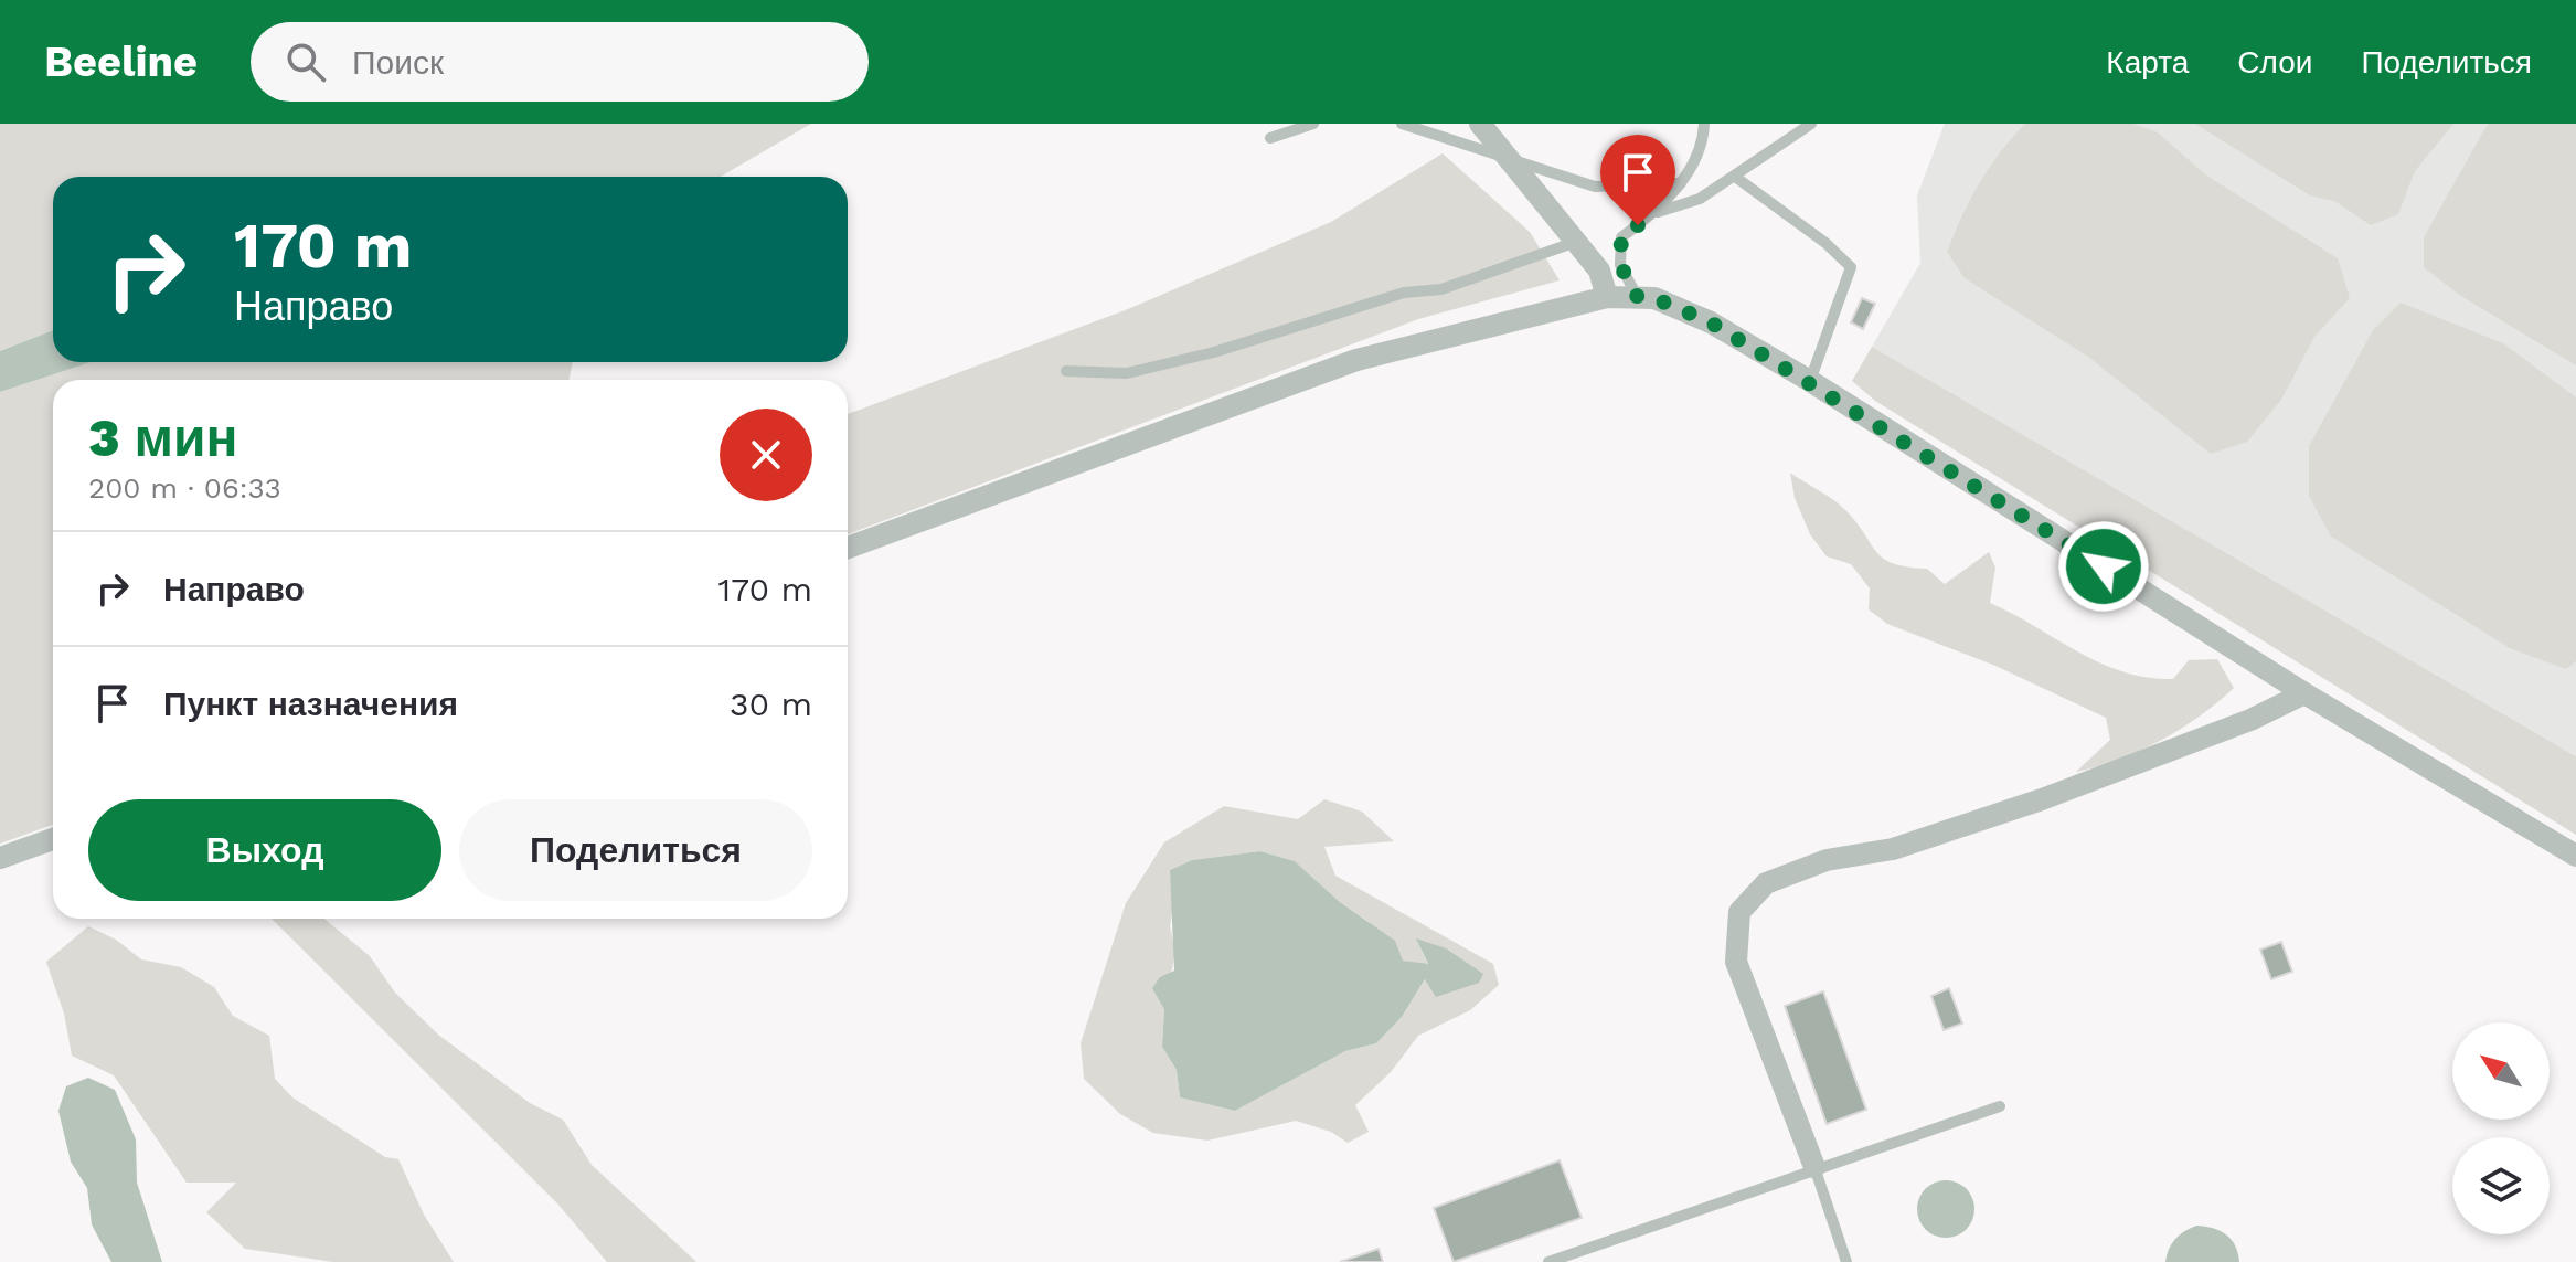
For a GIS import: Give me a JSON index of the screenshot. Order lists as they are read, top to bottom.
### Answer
{
  "north": "top left",
  "page": {
    "header": "Beeline",
    "search": "Поиск",
    "nav": ["Карта", "Слои", "Поделиться"],
    "turn": ["170 m", "Направо"],
    "heading": ["3 мин", "200 m · 06:33"],
    "list": [
      {
        "name": "Направо",
        "value": "170 m"
      },
      {
        "name": "Пункт назначения",
        "value": "30 m"
      }
    ],
    "buttons": ["Выход", "Поделиться"]
  }
}
